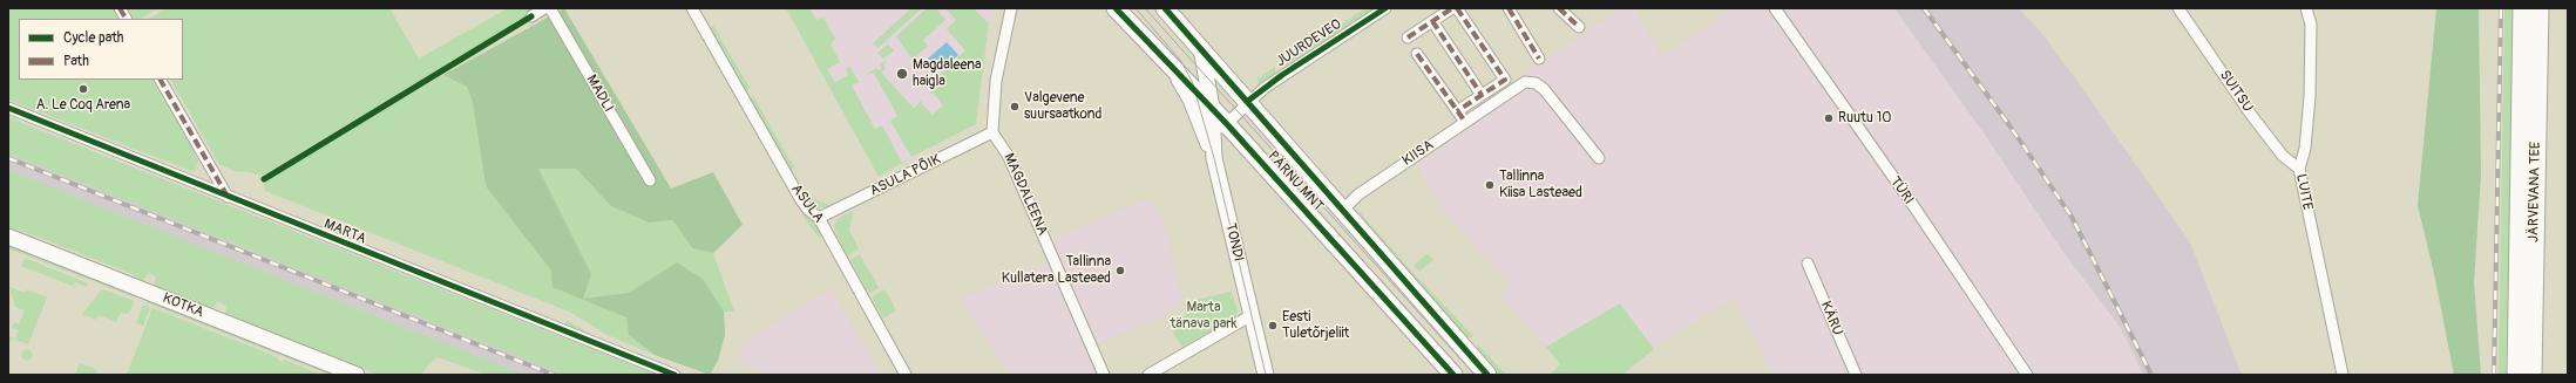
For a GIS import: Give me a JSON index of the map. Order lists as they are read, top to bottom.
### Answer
{
  "streets": {
    "highway": ["JÄRVEVANA TEE"],
    "main road": ["PÄRNU MNT"],
    "street": [
      "JUURDEVEO",
      "SUITSU",
      "MADLI",
      "KIISA",
      "ASULA PÕIK",
      "TÜRI",
      "LUITE",
      "MAGDALEENA",
      "ASULA",
      "MARTA",
      "TONDI",
      "KOTKA",
      "KÄRU"
    ]
  },
  "crossings": [
    ["JUURDEVEO", "PÄRNU MNT"],
    ["JUURDEVEO", "TONDI"],
    ["SUITSU", "LUITE"],
    ["KIISA", "PÄRNU MNT"],
    ["ASULA PÕIK", "MAGDALEENA"],
    ["ASULA PÕIK", "ASULA"],
    ["PÄRNU MNT", "TONDI"]
  ],
  "parks": ["Marta tänava park"],
  "places": [
    "Magdaleena haigla",
    "A. Le Coq Arena",
    "Valgevene suursaatkond",
    "Ruutu 10",
    "Tallinna Kiisa Lasteaed",
    "Tallinna Kullatera Lasteaed",
    "Eesti Tuletõrjeliit"
  ],
  "legend": ["Cycle path", "Path"]
}
